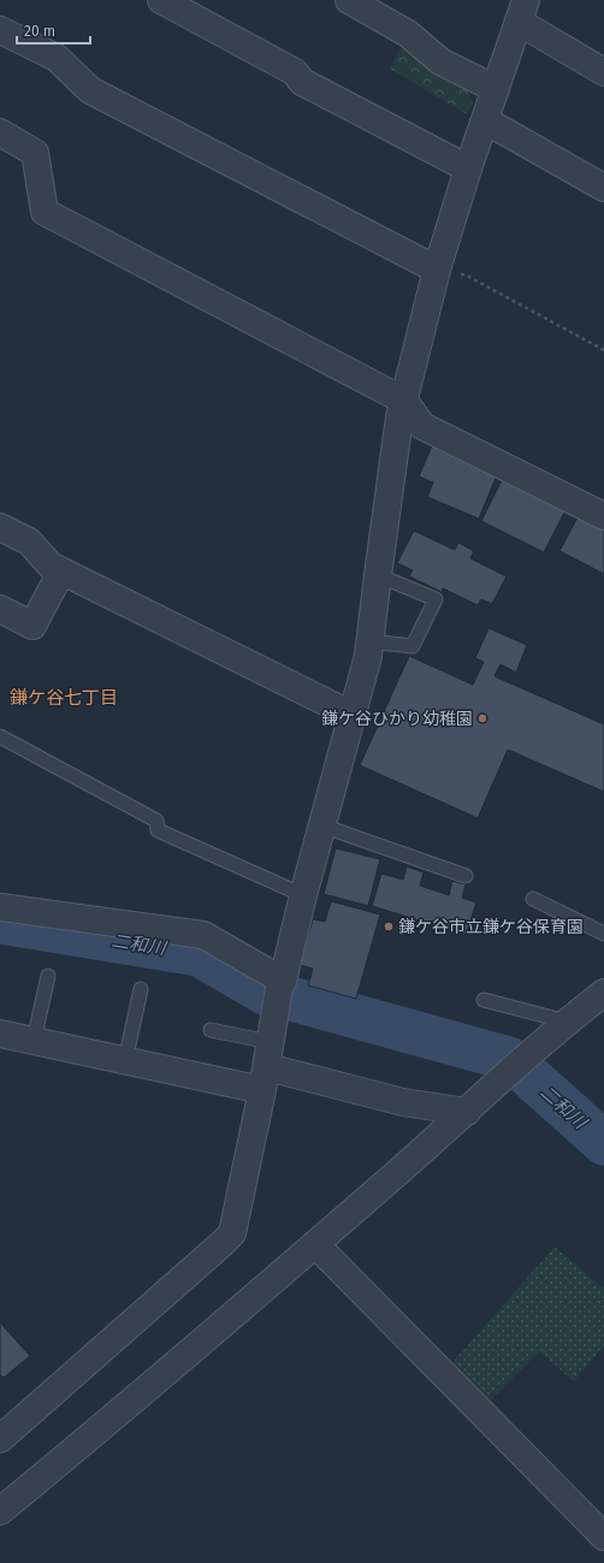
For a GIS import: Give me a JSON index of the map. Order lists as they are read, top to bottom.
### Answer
{
  "districts": ["鎌ケ谷七丁目"],
  "water": ["二和川"],
  "places": ["鎌ケ谷ひかり幼稚園", "鎌ケ谷市立鎌ケ谷保育園"],
  "scale_bar": "20 m"
}
